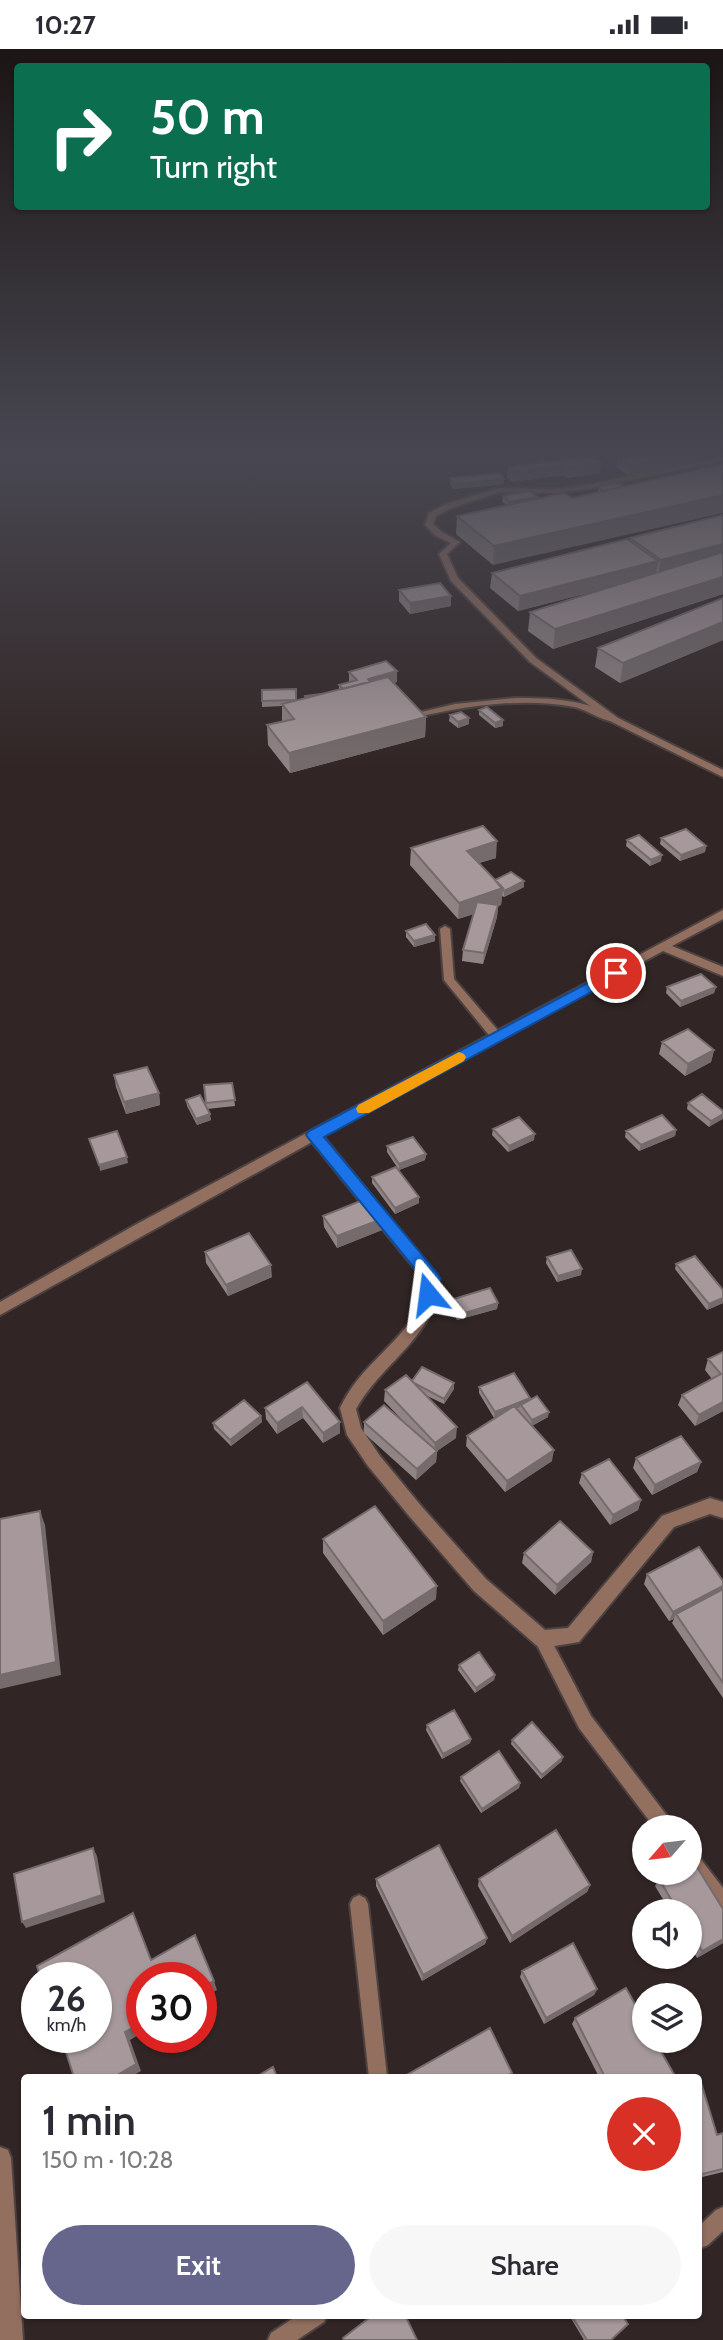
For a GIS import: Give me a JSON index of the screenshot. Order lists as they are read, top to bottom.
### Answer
{
  "north": "bottom left",
  "page": {
    "status": "10:27",
    "turn": ["50 m", "Turn right"],
    "speed": "26 km/h",
    "limit": "30",
    "heading": ["1 min", "150 m · 10:28"],
    "buttons": ["Exit", "Share"]
  }
}
